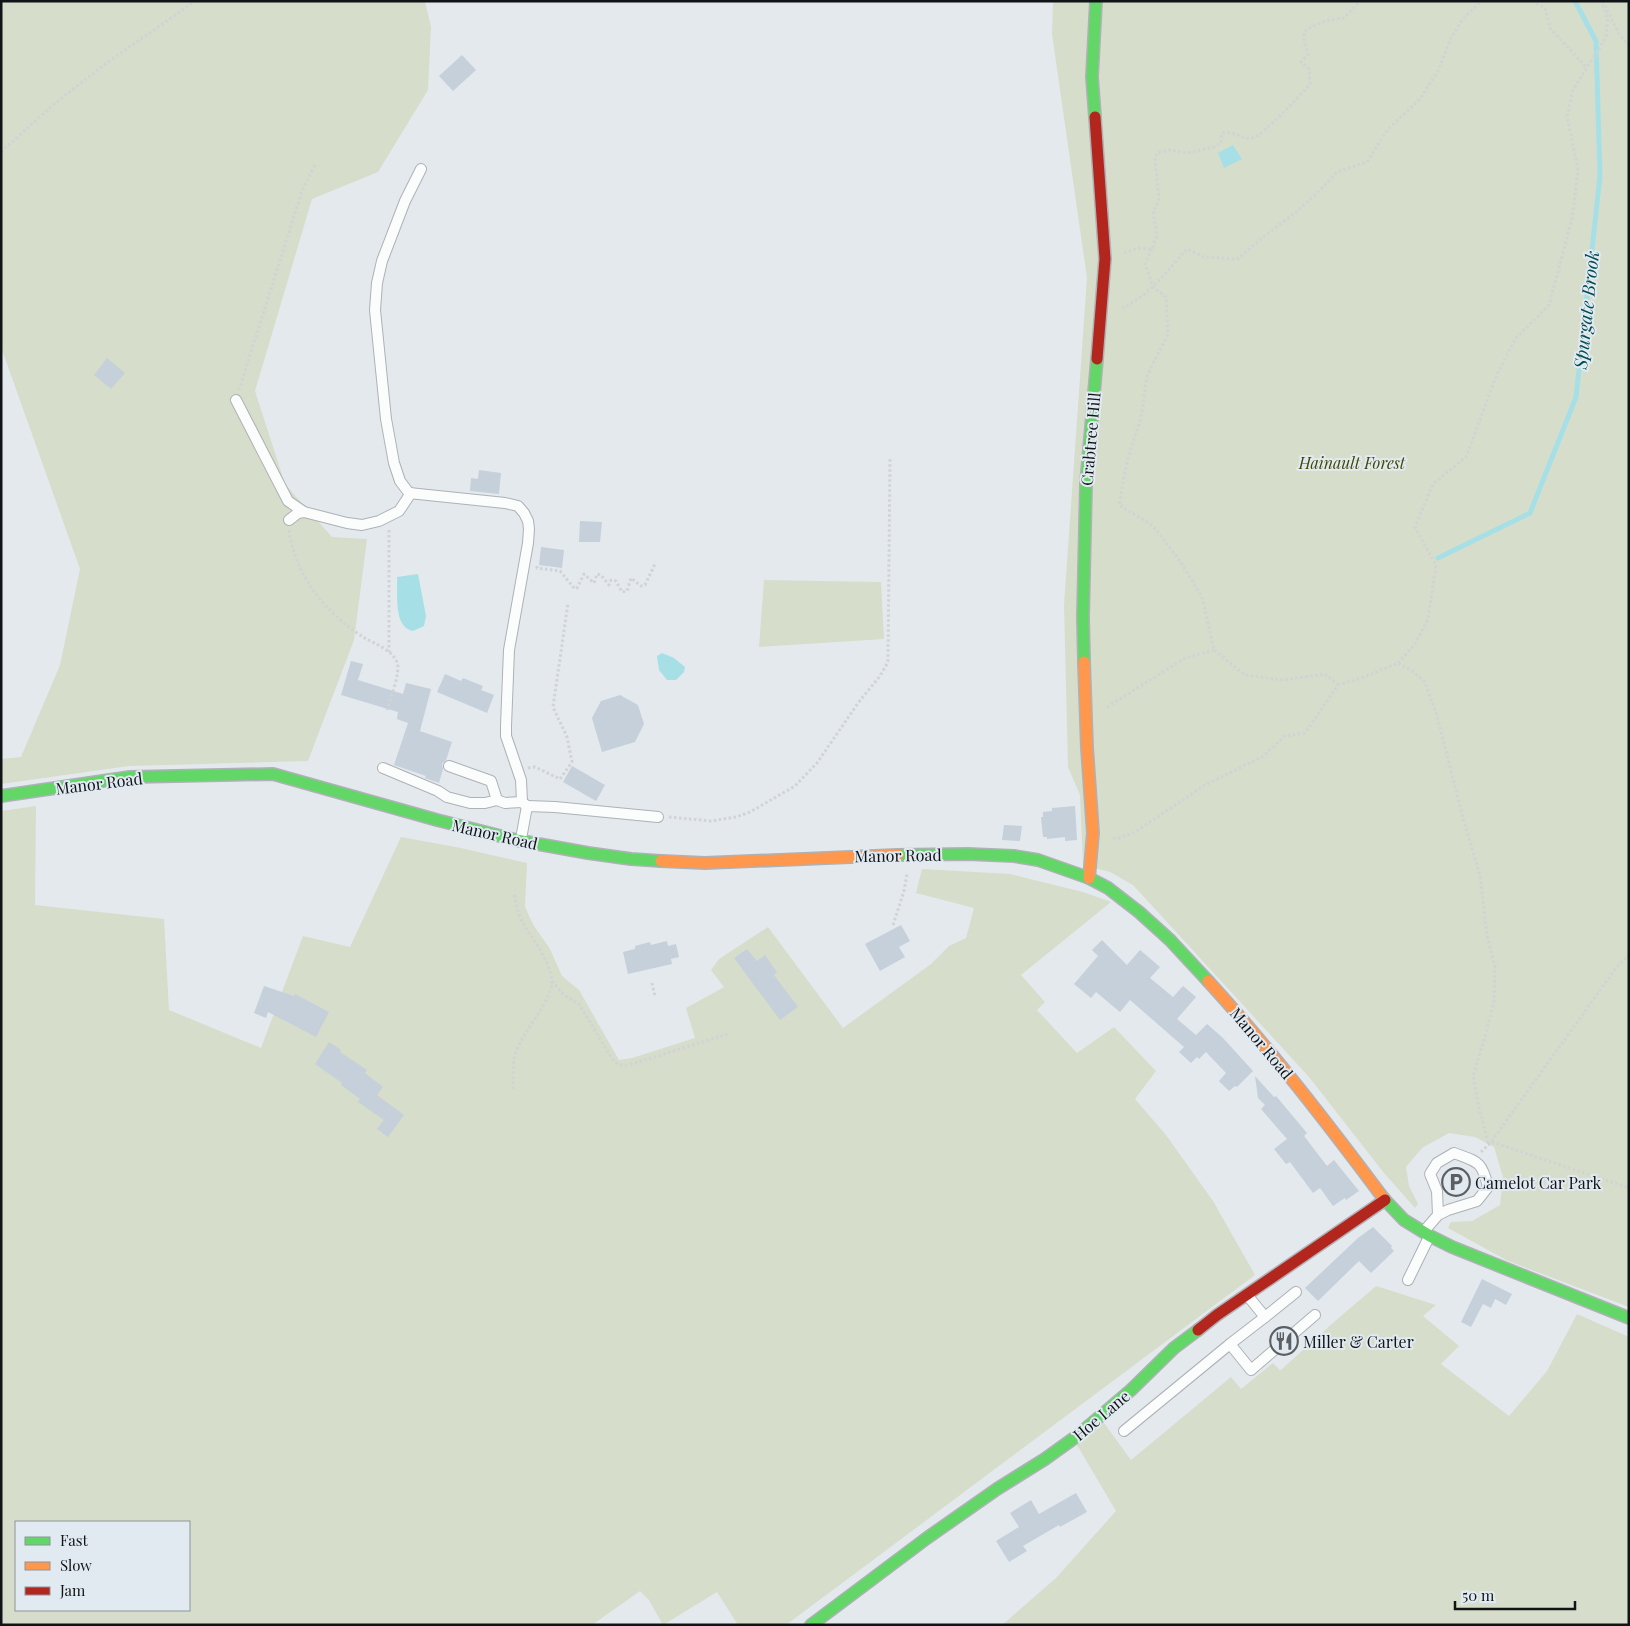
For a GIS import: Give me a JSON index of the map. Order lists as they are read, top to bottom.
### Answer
{
  "streets": {
    "street": ["Crabtree Hill", "Manor Road", "Hoe Lane"]
  },
  "crossings": [
    ["Crabtree Hill", "Manor Road"],
    ["Manor Road", "Hoe Lane"]
  ],
  "water": ["Spurgate Brook"],
  "parks": ["Hainault Forest"],
  "places": {
    "parking": ["Camelot Car Park"],
    "restaurant": ["Miller & Carter"]
  },
  "legend": ["Fast", "Slow", "Jam"],
  "scale_bar": "50 m"
}
